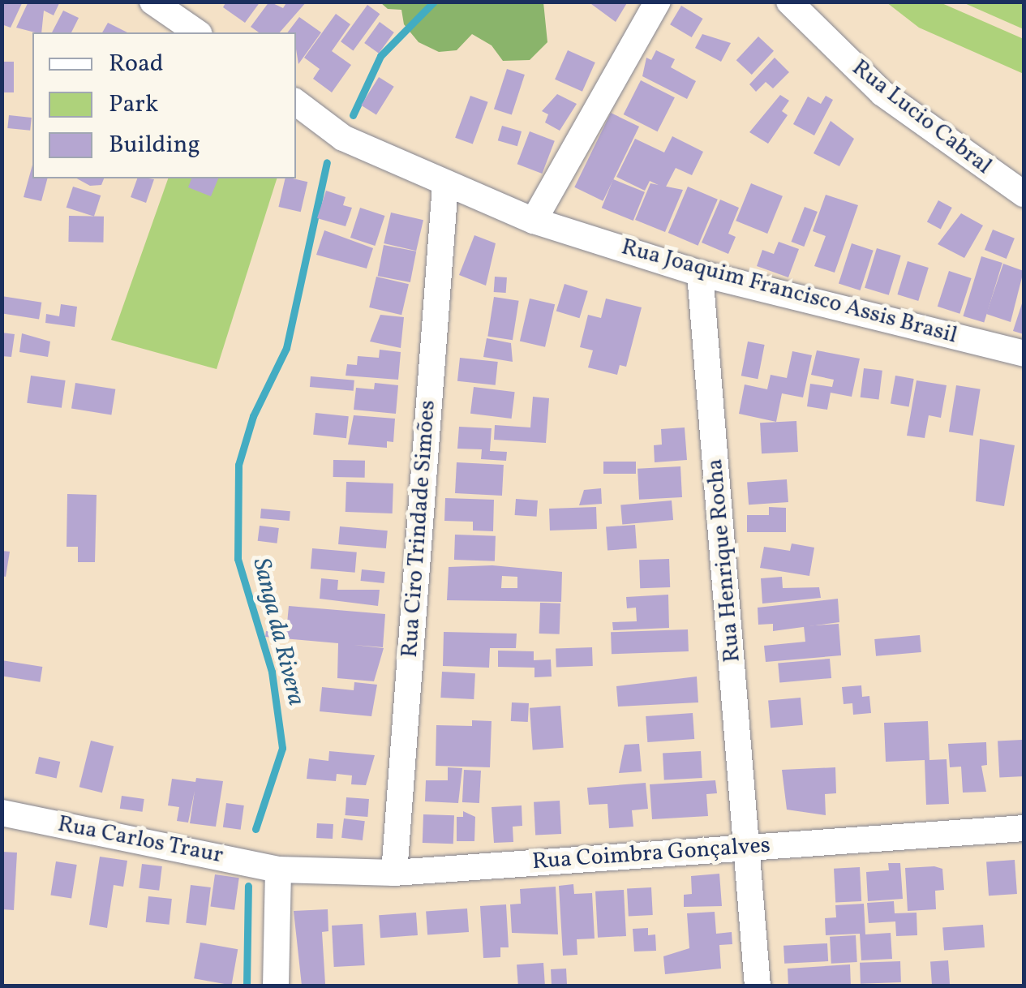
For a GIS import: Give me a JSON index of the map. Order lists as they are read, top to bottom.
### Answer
{
  "streets": {
    "street": [
      "Rua Lucio Cabral",
      "Rua Joaquim Francisco Assis Brasil",
      "Rua Ciro Trindade Simões",
      "Rua Henrique Rocha",
      "Rua Carlos Traur",
      "Rua Coimbra Gonçalves"
    ]
  },
  "crossings": [
    ["Rua Joaquim Francisco Assis Brasil", "Rua Ciro Trindade Simões"],
    ["Rua Joaquim Francisco Assis Brasil", "Rua Henrique Rocha"],
    ["Rua Ciro Trindade Simões", "Rua Coimbra Gonçalves"],
    ["Rua Henrique Rocha", "Rua Coimbra Gonçalves"],
    ["Rua Carlos Traur", "Rua Coimbra Gonçalves"]
  ],
  "water": ["Sanga da Rivera"],
  "legend": ["Road", "Park", "Building"]
}
